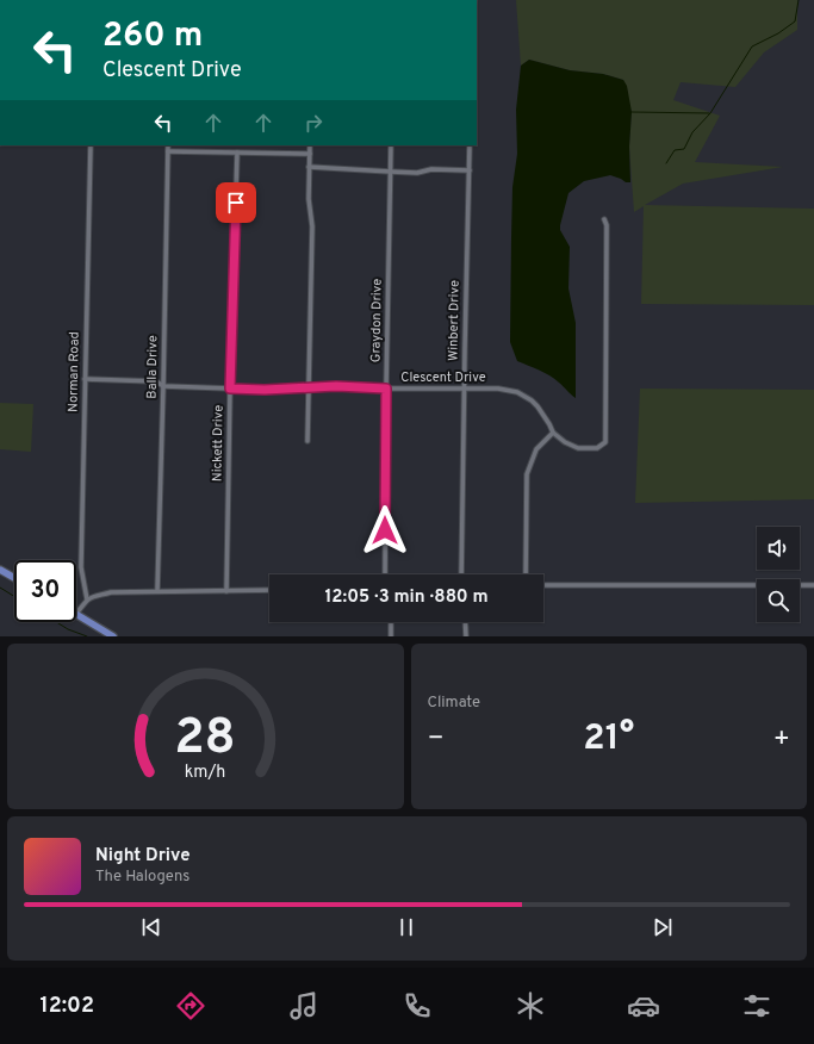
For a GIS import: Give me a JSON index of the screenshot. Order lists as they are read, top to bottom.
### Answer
{
  "streets": {
    "street": [
      "Graydon Drive",
      "Winbert Drive",
      "Balla Drive",
      "Norman Road",
      "Clescent Drive",
      "Nickett Drive"
    ]
  },
  "crossings": [
    ["Graydon Drive", "Clescent Drive"],
    ["Winbert Drive", "Clescent Drive"],
    ["Balla Drive", "Clescent Drive"],
    ["Norman Road", "Clescent Drive"],
    ["Clescent Drive", "Nickett Drive"]
  ],
  "page": {
    "turn": ["260 m", "Clescent Drive"],
    "limit": "30",
    "trip": "12:05 · 3 min · 880 m",
    "tile": "Climate",
    "heat": ["−", "21°", "+"],
    "song": ["Night Drive", "The Halogens"],
    "tabs": "12:02",
    "gauge": ["28", "km/h"]
  }
}
